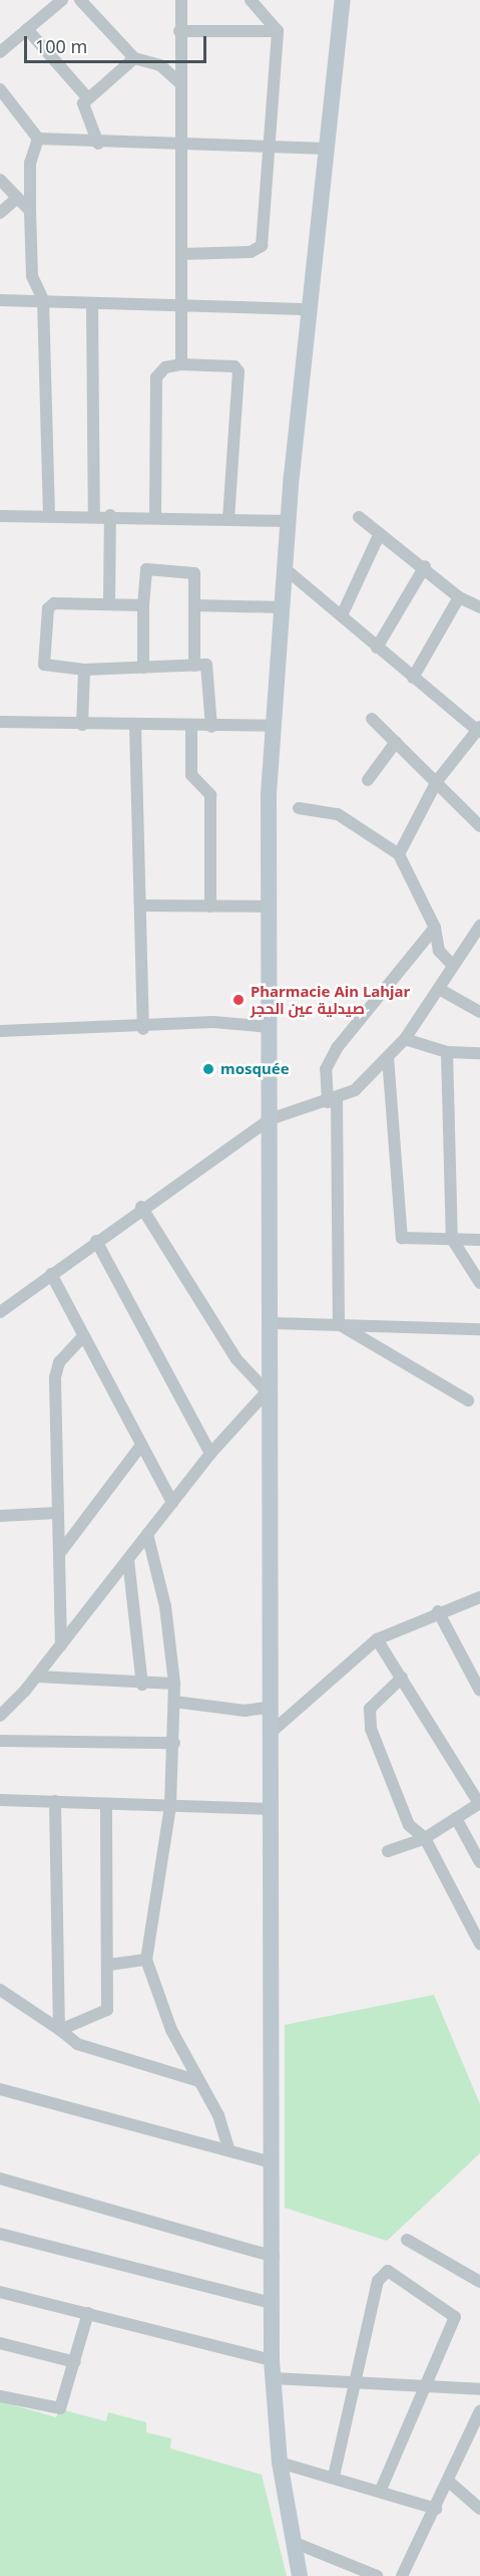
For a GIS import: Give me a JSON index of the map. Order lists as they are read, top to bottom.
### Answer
{
  "places": ["Pharmacie Ain Lahjar صيدلية عين الحجر", "mosquée"],
  "scale_bar": "100 m"
}
